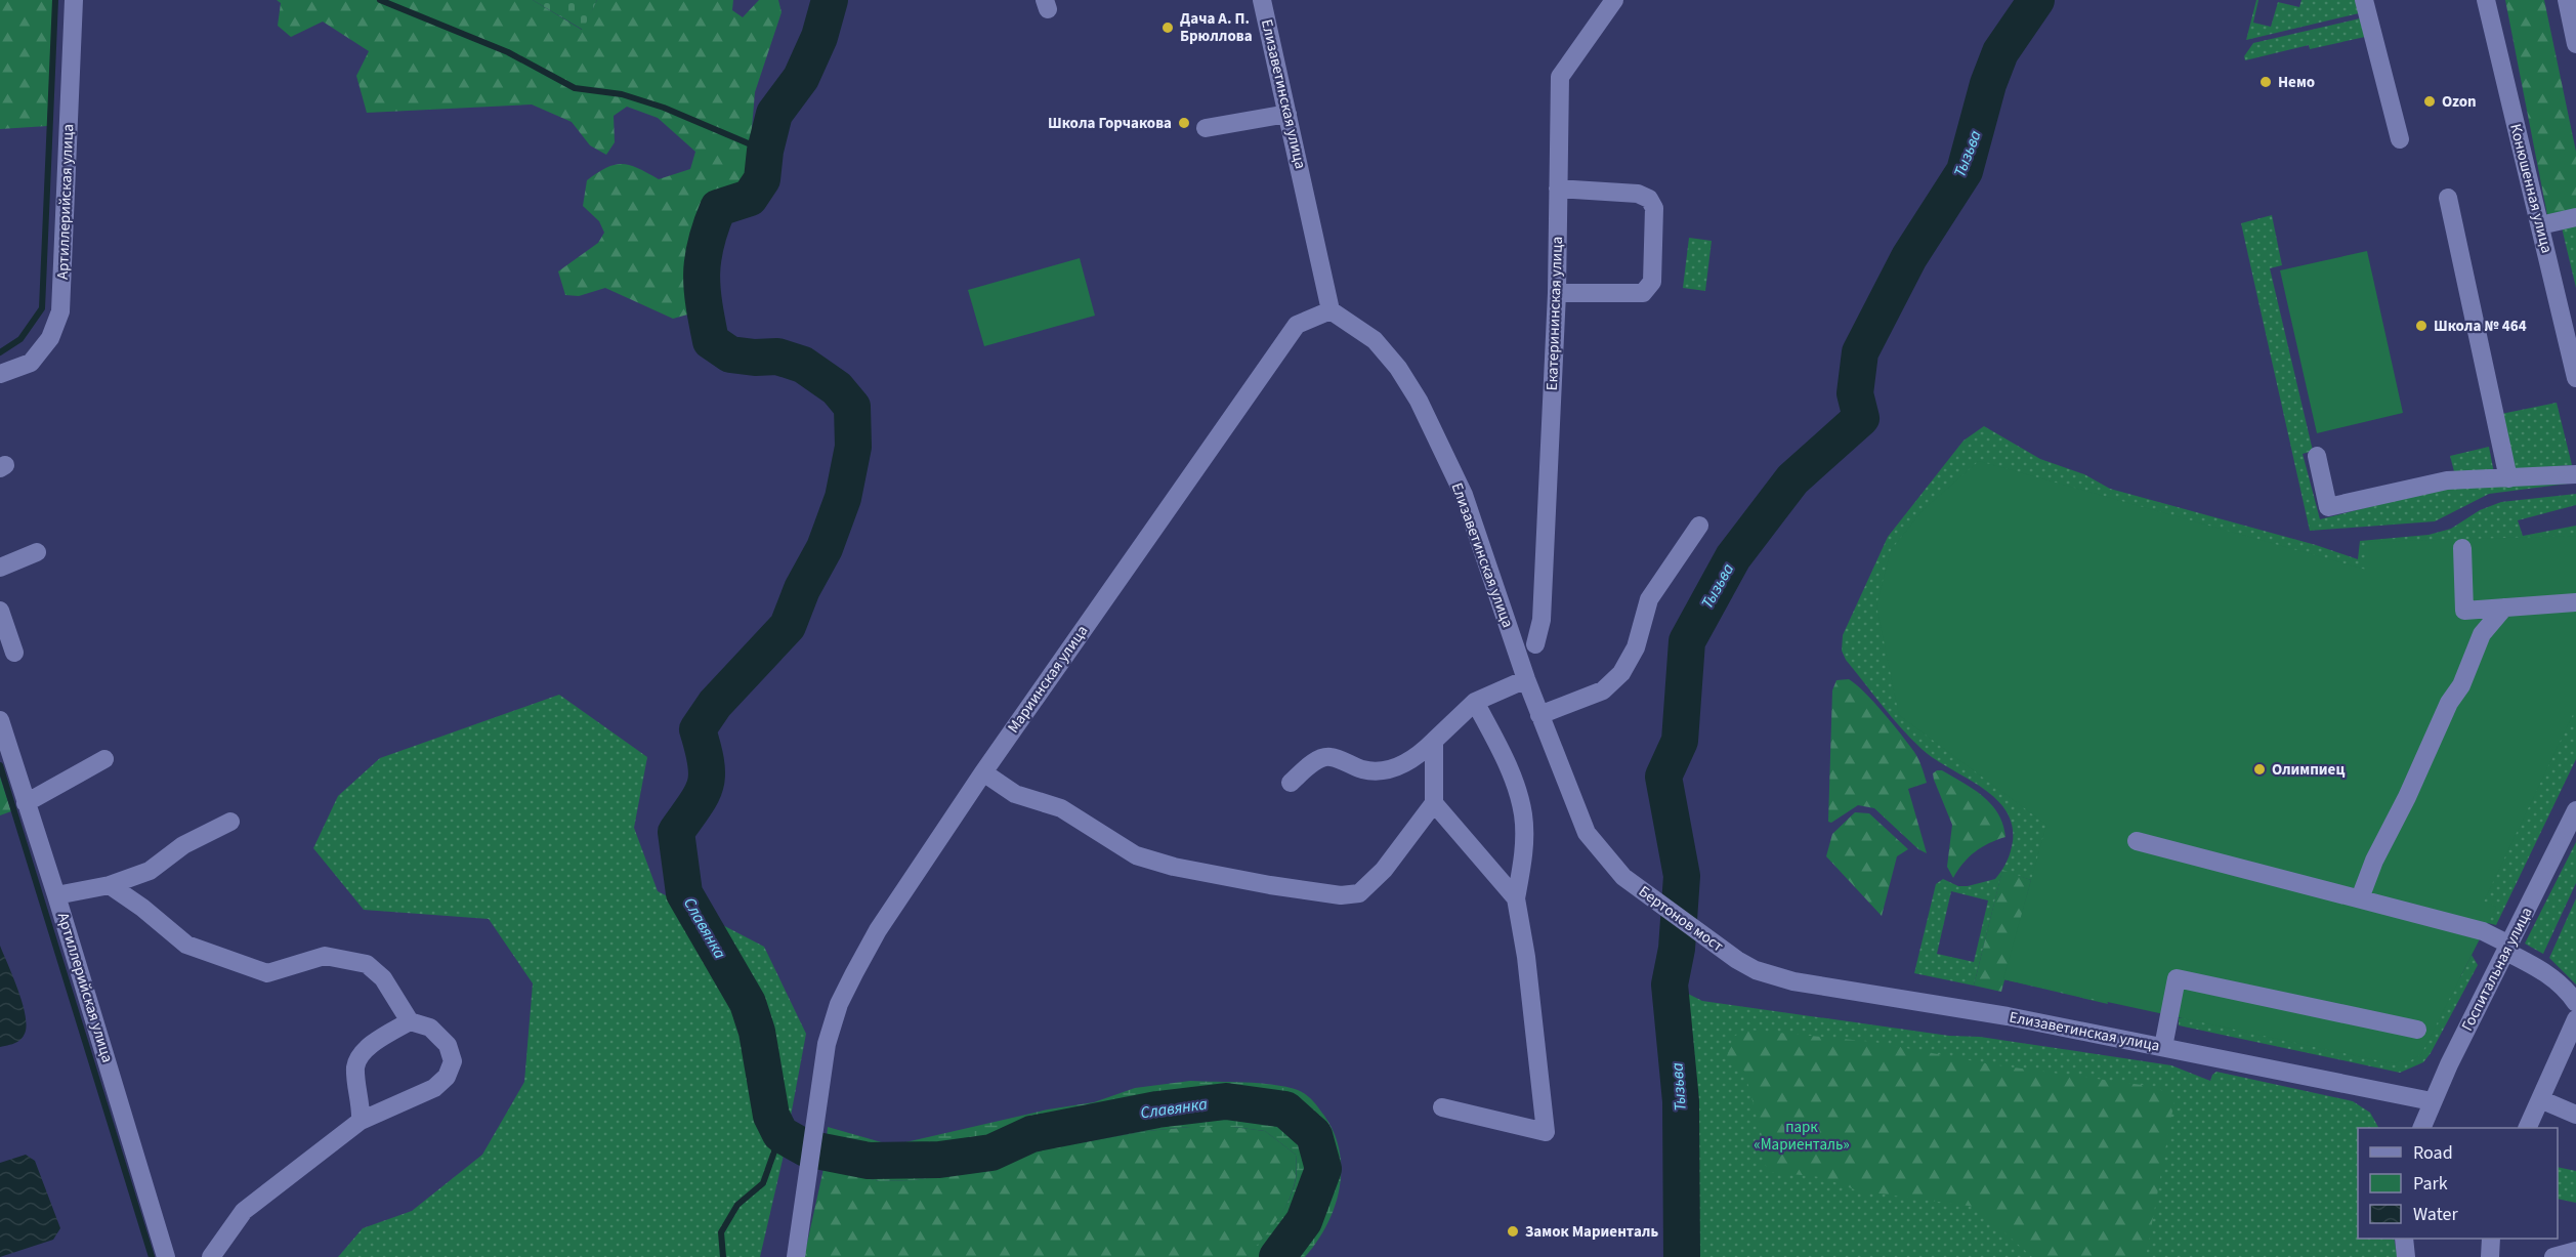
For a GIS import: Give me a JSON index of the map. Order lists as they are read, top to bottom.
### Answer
{
  "streets": {
    "street": [
      "Елизаветинская улица",
      "Конюшенная улица",
      "Артиллерийская улица",
      "Екатерининская улица",
      "Мариинская улица",
      "Бертонов мост",
      "Госпитальная улица"
    ]
  },
  "crossings": [
    ["Елизаветинская улица", "Мариинская улица"],
    ["Елизаветинская улица", "Бертонов мост"],
    ["Елизаветинская улица", "Госпитальная улица"]
  ],
  "water": ["Тызьва", "Славянка"],
  "parks": ["парк «Мариенталь»"],
  "places": [
    "Дача А. П. Брюллова",
    "Немо",
    "Ozon",
    "Школа Горчакова",
    "Школа № 464",
    "Олимпиец",
    "Замок Мариенталь"
  ],
  "legend": ["Road", "Park", "Water"]
}
